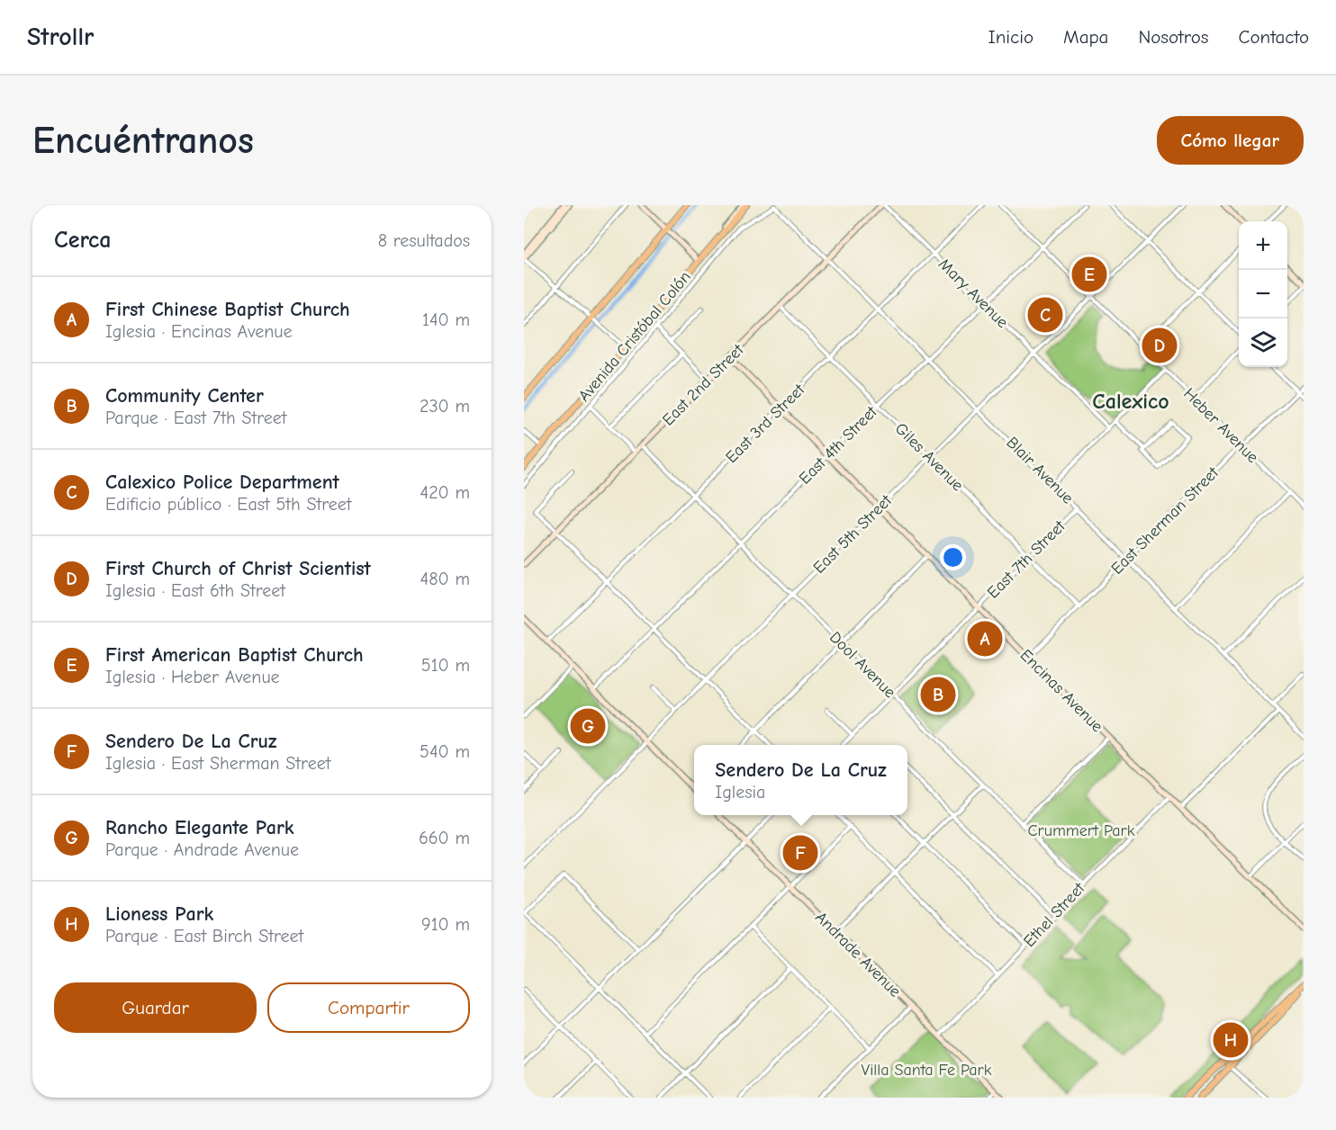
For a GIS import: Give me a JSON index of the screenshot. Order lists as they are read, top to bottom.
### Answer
{
  "streets": {
    "main road": ["Avenida Cristóbal Colón"],
    "street": [
      "Mary Avenue",
      "East 2nd Street",
      "East 3rd Street",
      "Heber Avenue",
      "East 4th Street",
      "Giles Avenue",
      "Blair Avenue",
      "East Sherman Street",
      "East 5th Street",
      "East 7th Street",
      "Dool Avenue",
      "Encinas Avenue",
      "Ethel Street",
      "Andrade Avenue"
    ]
  },
  "crossings": [
    ["Mary Avenue", "East 2nd Street"],
    ["Mary Avenue", "East 3rd Street"],
    ["Mary Avenue", "East 4th Street"],
    ["Mary Avenue", "East 5th Street"],
    ["East 2nd Street", "Giles Avenue"],
    ["East 2nd Street", "Blair Avenue"],
    ["East 2nd Street", "Dool Avenue"],
    ["East 2nd Street", "Encinas Avenue"],
    ["East 3rd Street", "Giles Avenue"],
    ["East 3rd Street", "Blair Avenue"],
    ["East 3rd Street", "Dool Avenue"],
    ["East 3rd Street", "Encinas Avenue"],
    ["Heber Avenue", "East 4th Street"],
    ["Heber Avenue", "East Sherman Street"],
    ["Heber Avenue", "East 5th Street"],
    ["East 4th Street", "Giles Avenue"],
    ["East 4th Street", "Blair Avenue"],
    ["East 4th Street", "Dool Avenue"],
    ["East 4th Street", "Encinas Avenue"],
    ["Giles Avenue", "East Sherman Street"],
    ["Giles Avenue", "East 5th Street"],
    ["Giles Avenue", "East 7th Street"],
    ["Blair Avenue", "East Sherman Street"],
    ["Blair Avenue", "East 5th Street"],
    ["Blair Avenue", "East 7th Street"],
    ["East Sherman Street", "Encinas Avenue"],
    ["East 5th Street", "Dool Avenue"],
    ["East 5th Street", "Encinas Avenue"],
    ["East 7th Street", "Dool Avenue"],
    ["East 7th Street", "Encinas Avenue"],
    ["Dool Avenue", "Ethel Street"],
    ["Encinas Avenue", "Ethel Street"],
    ["Ethel Street", "Andrade Avenue"]
  ],
  "districts": ["Calexico"],
  "parks": ["Crummert Park", "Villa Santa Fe Park"],
  "page": {
    "header": "Strollr",
    "nav": [
      "Inicio",
      "Mapa",
      "Nosotros",
      "Contacto"
    ],
    "buttons": [
      "Cómo llegar",
      ["Guardar", "Compartir"]
    ],
    "title": "Encuéntranos",
    "heading": ["Cerca", "8 resultados"],
    "map_buttons": ["+", "−"],
    "pins": [
      "E",
      "C",
      "D",
      "A",
      "B",
      "G",
      "F",
      "H"
    ],
    "list": [
      {
        "mark": "A",
        "name": "First Chinese Baptist Church",
        "note": "Iglesia · Encinas Avenue",
        "value": "140 m"
      },
      {
        "mark": "B",
        "name": "Community Center",
        "note": "Parque · East 7th Street",
        "value": "230 m"
      },
      {
        "mark": "C",
        "name": "Calexico Police Department",
        "note": "Edificio público · East 5th Street",
        "value": "420 m"
      },
      {
        "mark": "D",
        "name": "First Church of Christ Scientist",
        "note": "Iglesia · East 6th Street",
        "value": "480 m"
      },
      {
        "mark": "E",
        "name": "First American Baptist Church",
        "note": "Iglesia · Heber Avenue",
        "value": "510 m"
      },
      {
        "mark": "F",
        "name": "Sendero De La Cruz",
        "note": "Iglesia · East Sherman Street",
        "value": "540 m"
      },
      {
        "mark": "G",
        "name": "Rancho Elegante Park",
        "note": "Parque · Andrade Avenue",
        "value": "660 m"
      },
      {
        "mark": "H",
        "name": "Lioness Park",
        "note": "Parque · East Birch Street",
        "value": "910 m"
      }
    ],
    "popup": ["Sendero De La Cruz", "Iglesia"]
  }
}
